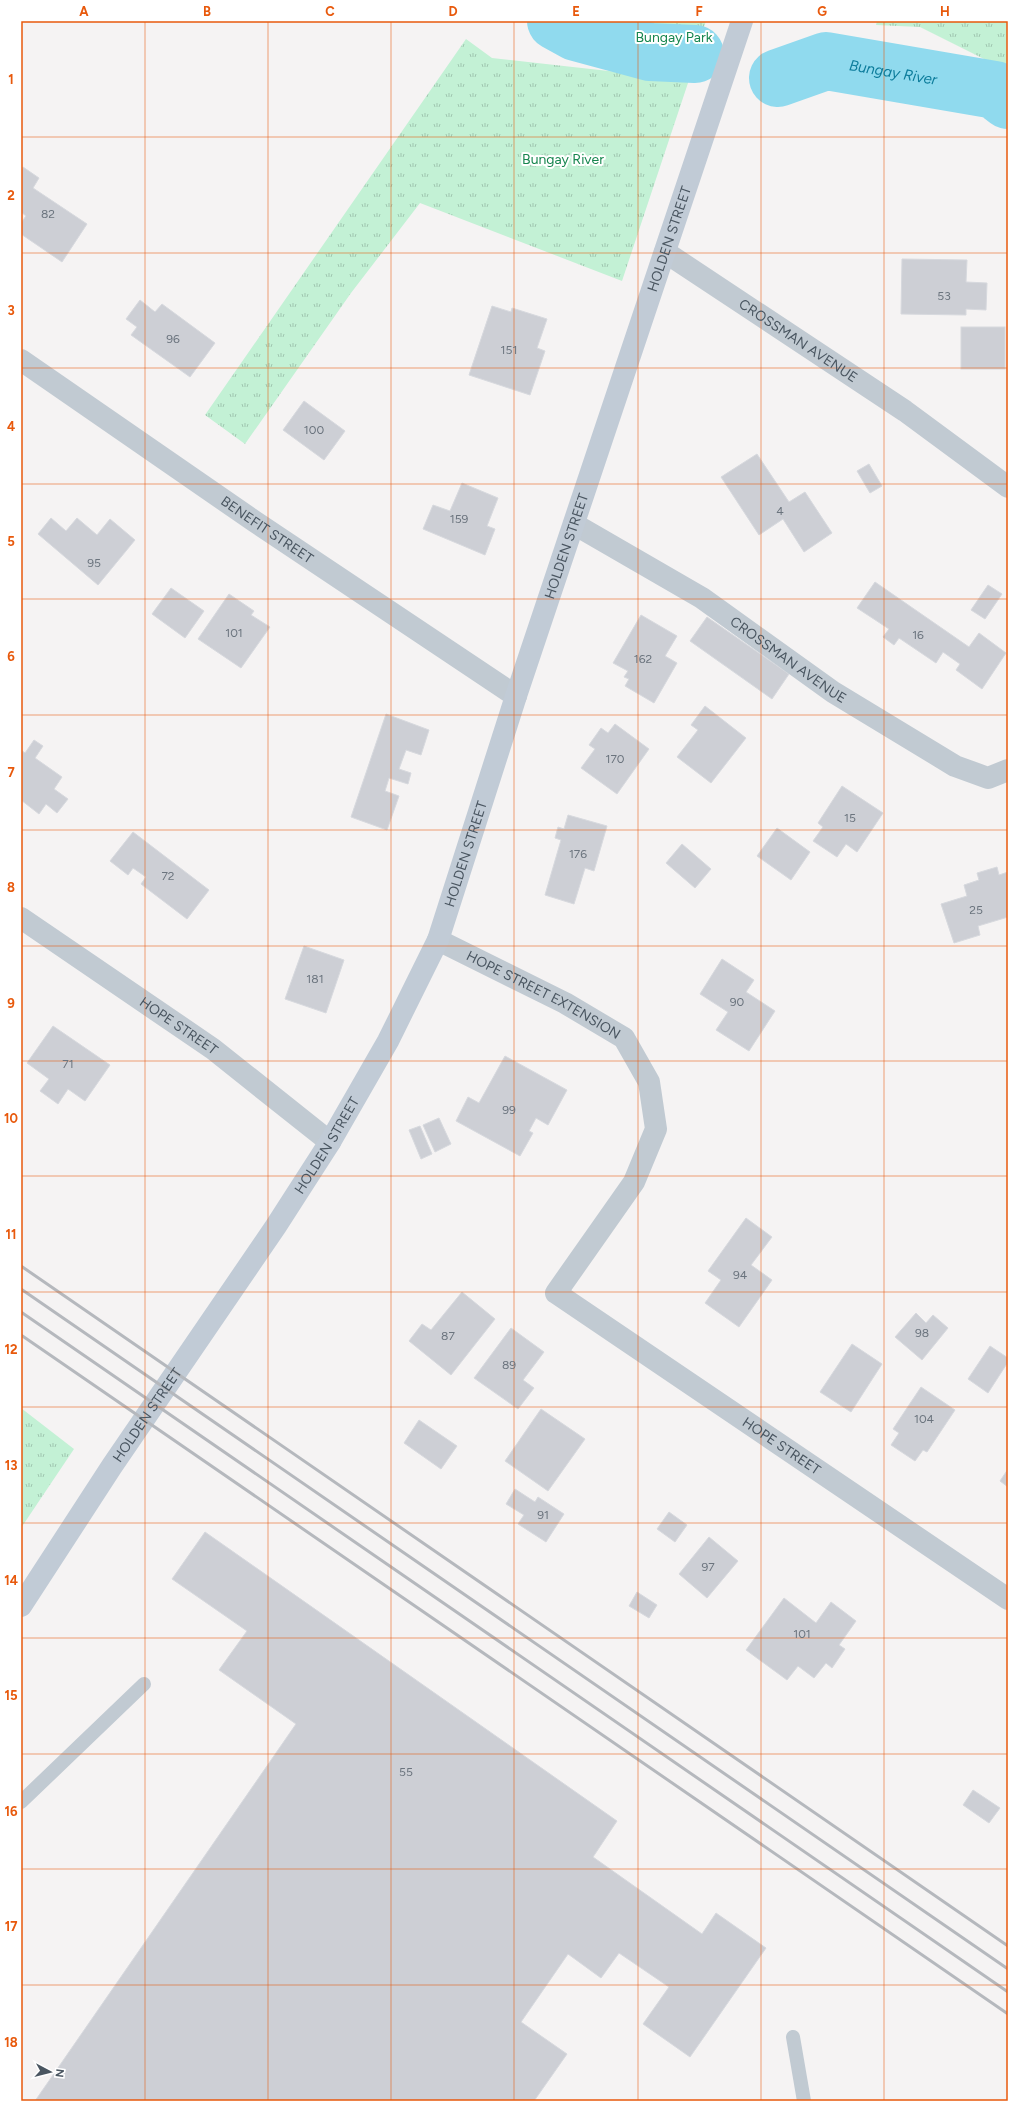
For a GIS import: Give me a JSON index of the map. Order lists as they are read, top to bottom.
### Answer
{
  "streets": {
    "main road": ["HOLDEN STREET"],
    "street": [
      "CROSSMAN AVENUE",
      "BENEFIT STREET",
      "HOPE STREET EXTENSION",
      "HOPE STREET"
    ]
  },
  "crossings": [
    ["HOLDEN STREET", "CROSSMAN AVENUE"],
    ["HOLDEN STREET", "BENEFIT STREET"],
    ["HOLDEN STREET", "HOPE STREET EXTENSION"],
    ["HOLDEN STREET", "HOPE STREET"],
    ["HOPE STREET EXTENSION", "HOPE STREET"]
  ],
  "water": ["Bungay River"],
  "parks": ["Bungay Park", "Bungay River"],
  "house_numbers": [
    "82",
    "53",
    "96",
    "151",
    "100",
    "4",
    "159",
    "95",
    "101",
    "16",
    "162",
    "170",
    "15",
    "176",
    "72",
    "25",
    "181",
    "90",
    "71",
    "99",
    "94",
    "98",
    "87",
    "89",
    "104",
    "91",
    "97",
    "101",
    "55"
  ],
  "north": "right",
  "grid": {
    "columns": [
      "A",
      "B",
      "C",
      "D",
      "E",
      "F",
      "G",
      "H"
    ],
    "rows": [
      "1",
      "2",
      "3",
      "4",
      "5",
      "6",
      "7",
      "8",
      "9",
      "10",
      "11",
      "12",
      "13",
      "14",
      "15",
      "16",
      "17",
      "18"
    ]
  }
}
